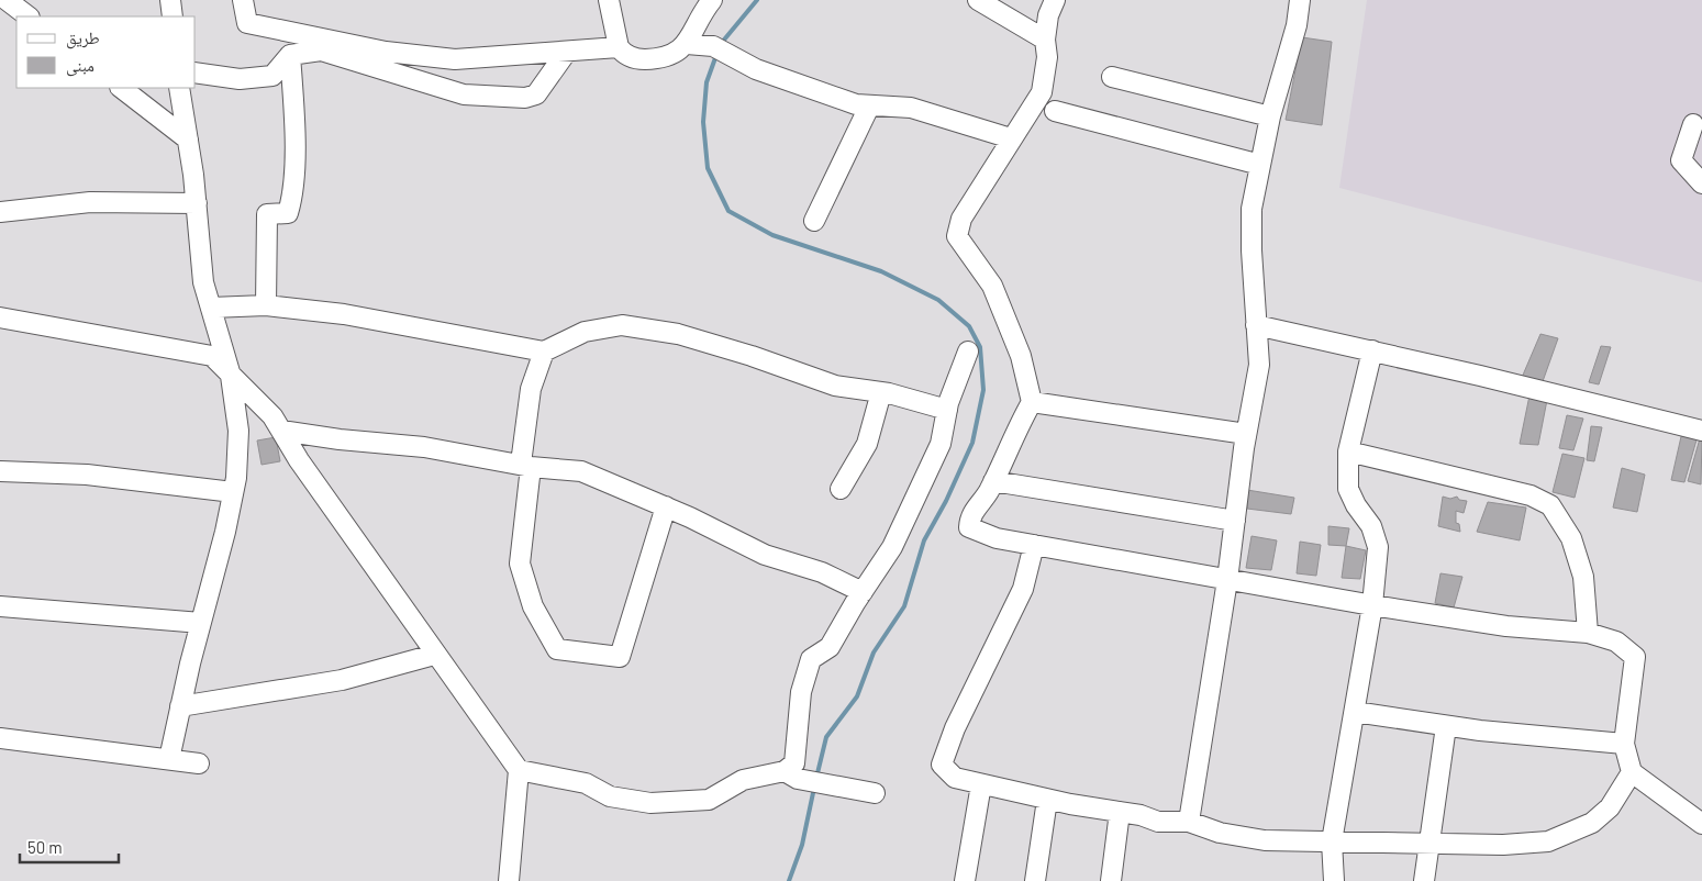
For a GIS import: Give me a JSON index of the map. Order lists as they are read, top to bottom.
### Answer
{
  "legend": ["طريق", "مبنى"],
  "scale_bar": "50 m"
}
